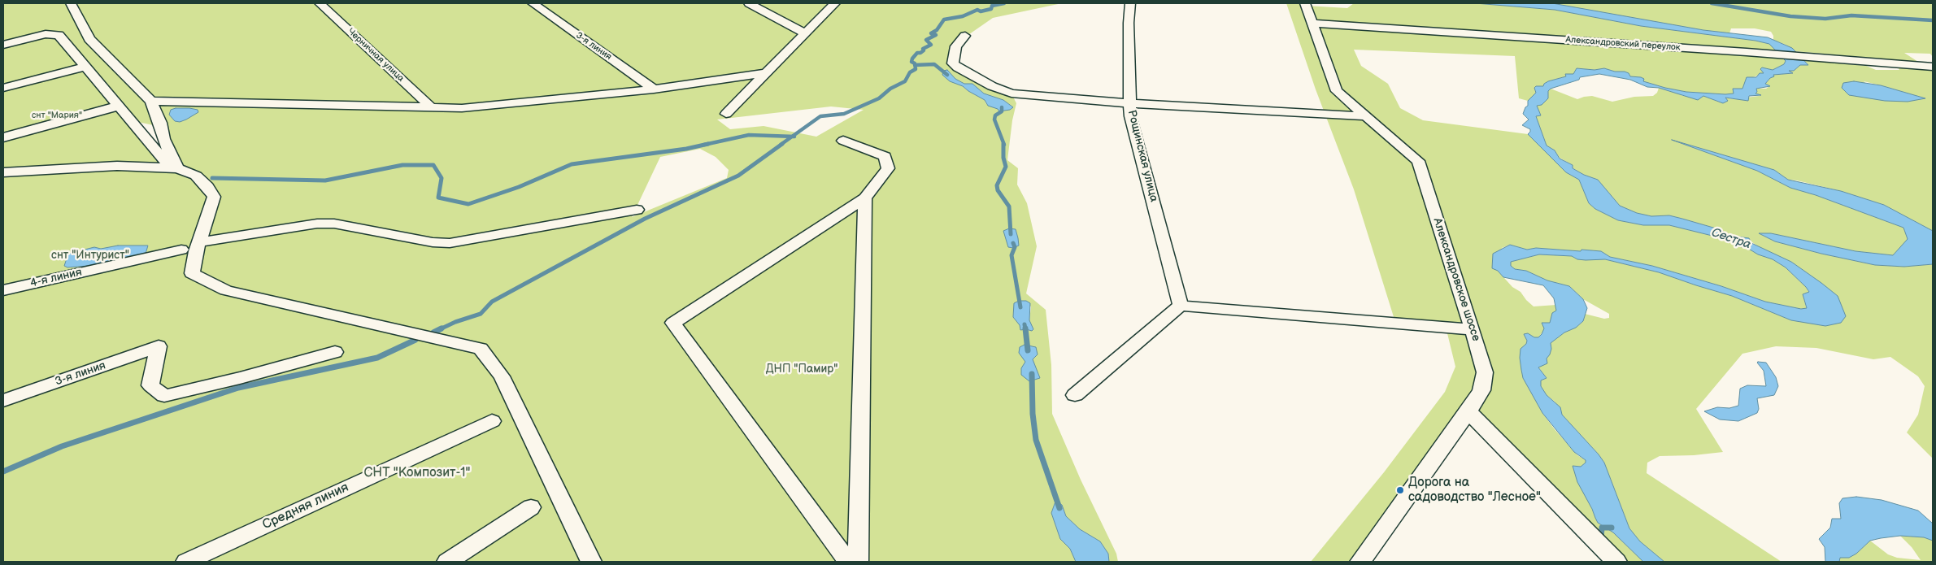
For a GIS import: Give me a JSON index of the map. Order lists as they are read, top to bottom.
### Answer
{
  "streets": {
    "street": [
      "Александровский переулок",
      "3-я линия",
      "Черничная улица",
      "Рощинская улица",
      "4-я линия",
      "Александровское шоссе",
      "Средняя линия"
    ]
  },
  "crossings": [
    ["Александровский переулок", "Александровское шоссе"]
  ],
  "water": ["Сестра"],
  "parks": [
    "снт \"Мария\"",
    "снт \"Интурист\"",
    "ДНП \"Памир\"",
    "СНТ \"Композит-1\""
  ],
  "places": ["Дорога на садоводство \"Лесное\""]
}
